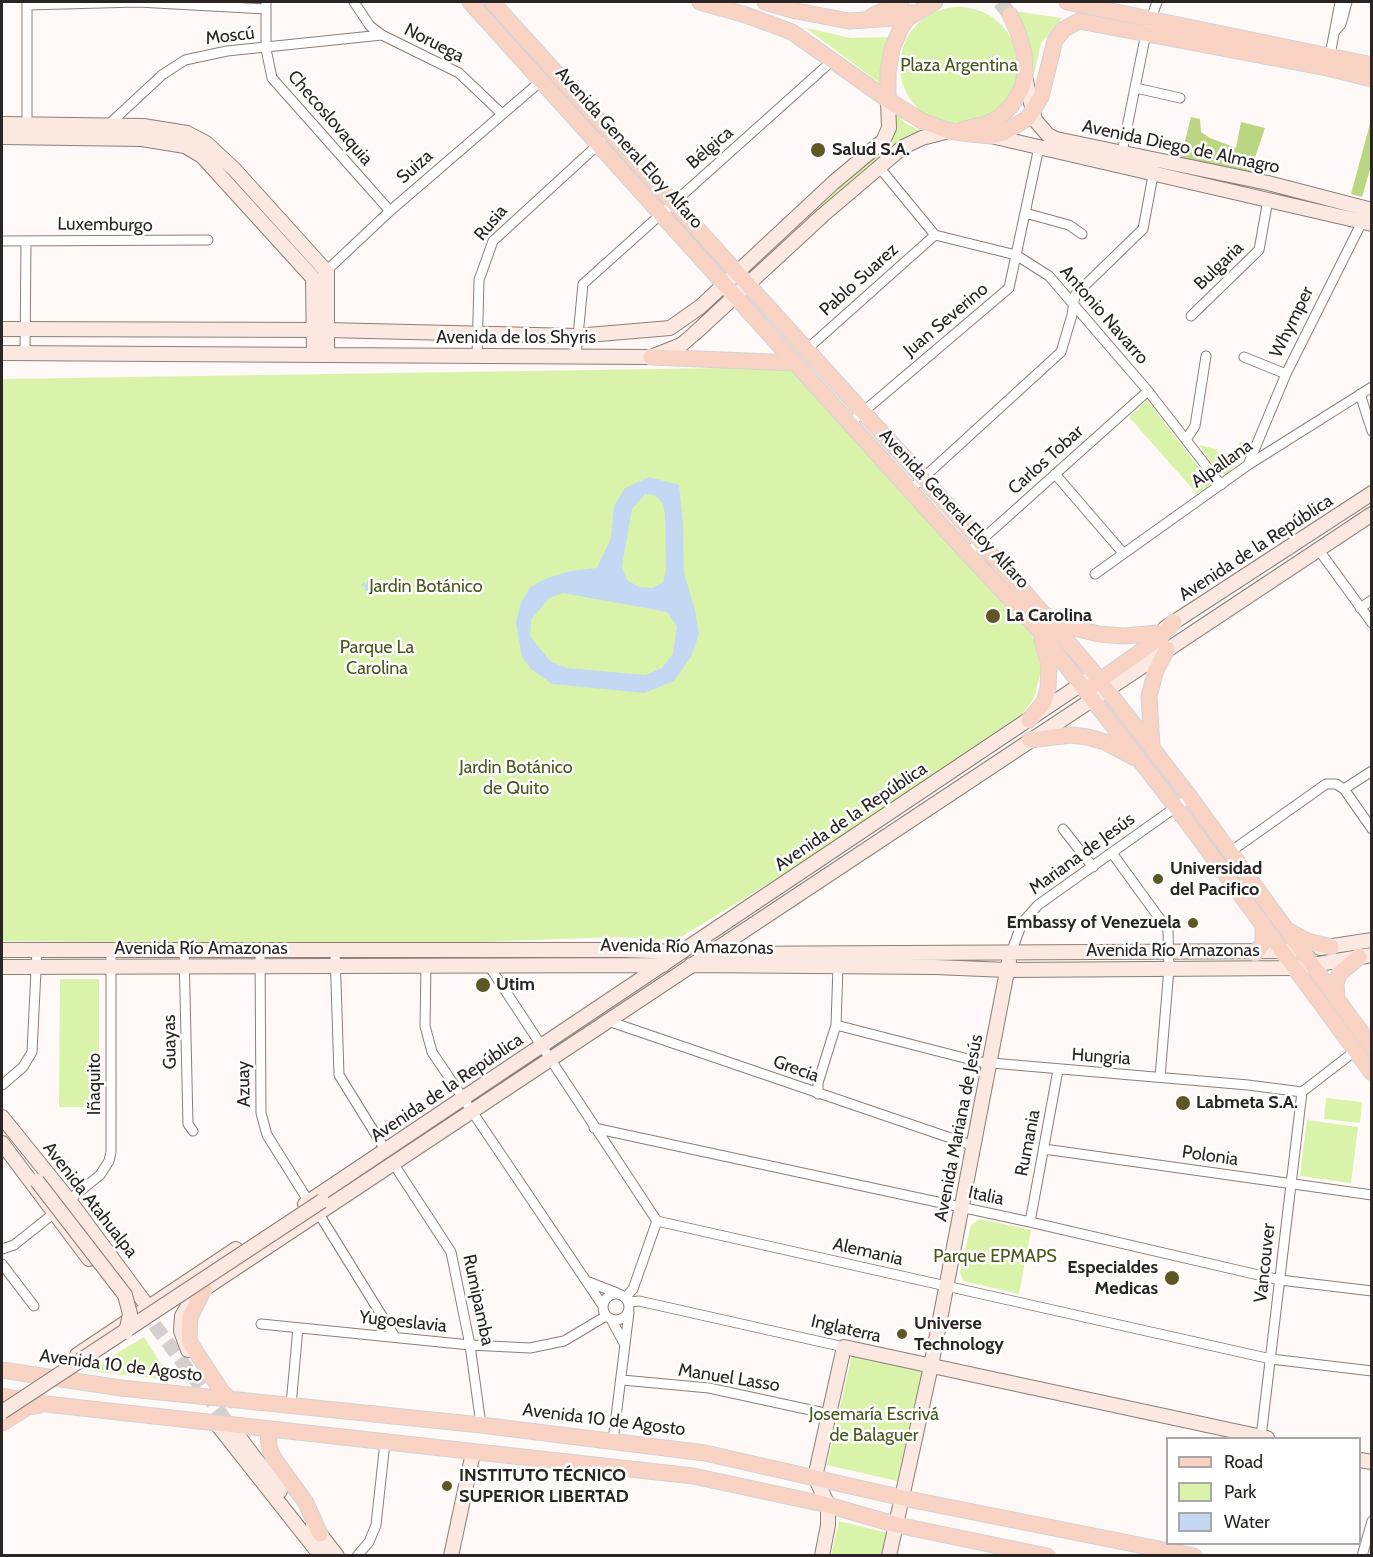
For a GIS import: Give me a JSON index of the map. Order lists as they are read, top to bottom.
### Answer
{
  "streets": {
    "main road": [
      "Avenida Diego de Almagro",
      "Avenida General Eloy Alfaro",
      "Avenida de los Shyris",
      "Avenida de la República",
      "Avenida Río Amazonas",
      "Avenida Mariana de Jesús",
      "Avenida Atahualpa",
      "Inglaterra",
      "Avenida 10 de Agosto"
    ],
    "street": [
      "Moscú",
      "Noruega",
      "Checoslovaquia",
      "Bélgica",
      "Suiza",
      "Rusia",
      "Luxemburgo",
      "Bulgaria",
      "Pablo Suarez",
      "Antonio Navarro",
      "Juan Severino",
      "Whymper",
      "Carlos Tobar",
      "Alpallana",
      "Mariana de Jesús",
      "Guayas",
      "Hungria",
      "Grecia",
      "Iñaquito",
      "Azuay",
      "Rumania",
      "Polonia",
      "Italia",
      "Alemania",
      "Vancouver",
      "Rumipamba",
      "Yugoeslavia",
      "Manuel Lasso"
    ]
  },
  "crossings": [
    ["Moscú", "Noruega"],
    ["Moscú", "Checoslovaquia"],
    ["Noruega", "Suiza"],
    ["Checoslovaquia", "Suiza"],
    ["Avenida Diego de Almagro", "Bulgaria"],
    ["Avenida Diego de Almagro", "Juan Severino"],
    ["Avenida Diego de Almagro", "Whymper"],
    ["Avenida General Eloy Alfaro", "Bélgica"],
    ["Avenida General Eloy Alfaro", "Suiza"],
    ["Avenida General Eloy Alfaro", "Rusia"],
    ["Avenida General Eloy Alfaro", "Pablo Suarez"],
    ["Avenida General Eloy Alfaro", "Juan Severino"],
    ["Avenida General Eloy Alfaro", "Avenida de los Shyris"],
    ["Avenida General Eloy Alfaro", "Carlos Tobar"],
    ["Avenida General Eloy Alfaro", "Avenida de la República"],
    ["Avenida General Eloy Alfaro", "Mariana de Jesús"],
    ["Avenida General Eloy Alfaro", "Avenida Río Amazonas"],
    ["Bélgica", "Avenida de los Shyris"],
    ["Rusia", "Avenida de los Shyris"],
    ["Pablo Suarez", "Antonio Navarro"],
    ["Antonio Navarro", "Juan Severino"],
    ["Antonio Navarro", "Carlos Tobar"],
    ["Antonio Navarro", "Alpallana"],
    ["Whymper", "Alpallana"],
    ["Avenida de la República", "Avenida Río Amazonas"],
    ["Avenida de la República", "Grecia"],
    ["Avenida de la República", "Azuay"],
    ["Avenida de la República", "Avenida Atahualpa"],
    ["Avenida de la República", "Rumipamba"],
    ["Avenida de la República", "Avenida 10 de Agosto"],
    ["Mariana de Jesús", "Avenida Río Amazonas"],
    ["Mariana de Jesús", "Avenida Mariana de Jesús"],
    ["Avenida Río Amazonas", "Guayas"],
    ["Avenida Río Amazonas", "Iñaquito"],
    ["Avenida Río Amazonas", "Azuay"],
    ["Avenida Río Amazonas", "Avenida Mariana de Jesús"],
    ["Avenida Río Amazonas", "Rumipamba"],
    ["Hungria", "Avenida Mariana de Jesús"],
    ["Hungria", "Rumania"],
    ["Hungria", "Vancouver"],
    ["Grecia", "Avenida Mariana de Jesús"],
    ["Iñaquito", "Avenida Atahualpa"],
    ["Azuay", "Yugoeslavia"],
    ["Avenida Mariana de Jesús", "Italia"],
    ["Avenida Mariana de Jesús", "Alemania"],
    ["Avenida Mariana de Jesús", "Inglaterra"],
    ["Avenida Mariana de Jesús", "Avenida 10 de Agosto"],
    ["Rumania", "Polonia"],
    ["Rumania", "Italia"],
    ["Polonia", "Vancouver"],
    ["Italia", "Vancouver"],
    ["Alemania", "Vancouver"],
    ["Rumipamba", "Yugoeslavia"],
    ["Rumipamba", "Avenida 10 de Agosto"],
    ["Yugoeslavia", "Inglaterra"]
  ],
  "parks": [
    "Plaza Argentina",
    "Jardin Botánico",
    "Parque La Carolina",
    "Jardin Botánico de Quito",
    "Parque EPMAPS",
    "Josemaría Escrivá de Balaguer"
  ],
  "places": [
    "Salud S.A.",
    "La Carolina",
    "Universidad del Pacifico",
    "Embassy of Venezuela",
    "Utim",
    "Labmeta S.A.",
    "Especialdes Medicas",
    "Universe Technology",
    "INSTITUTO TÉCNICO SUPERIOR LIBERTAD"
  ],
  "legend": ["Road", "Park", "Water"]
}
